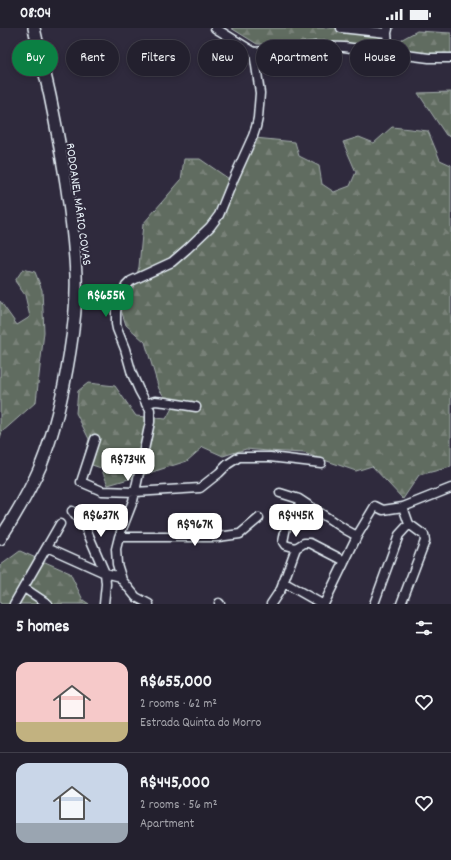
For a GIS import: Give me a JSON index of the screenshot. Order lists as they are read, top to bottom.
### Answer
{
  "streets": {
    "highway": ["RODOANEL MÁRIO COVAS"]
  },
  "page": {
    "status": "08:04",
    "chip": [
      "Buy",
      "Rent",
      "Filters",
      "New",
      "Apartment",
      "House"
    ],
    "price": [
      "R$655K",
      "R$734K",
      "R$637K",
      "R$445K",
      "R$967K"
    ],
    "heading": "5 homes",
    "list": [
      {
        "name": "R$655,000",
        "note": "2 rooms · 62 m² · Estrada Quinta do Morro"
      },
      {
        "name": "R$445,000",
        "note": "2 rooms · 56 m² · Apartment"
      }
    ]
  }
}
